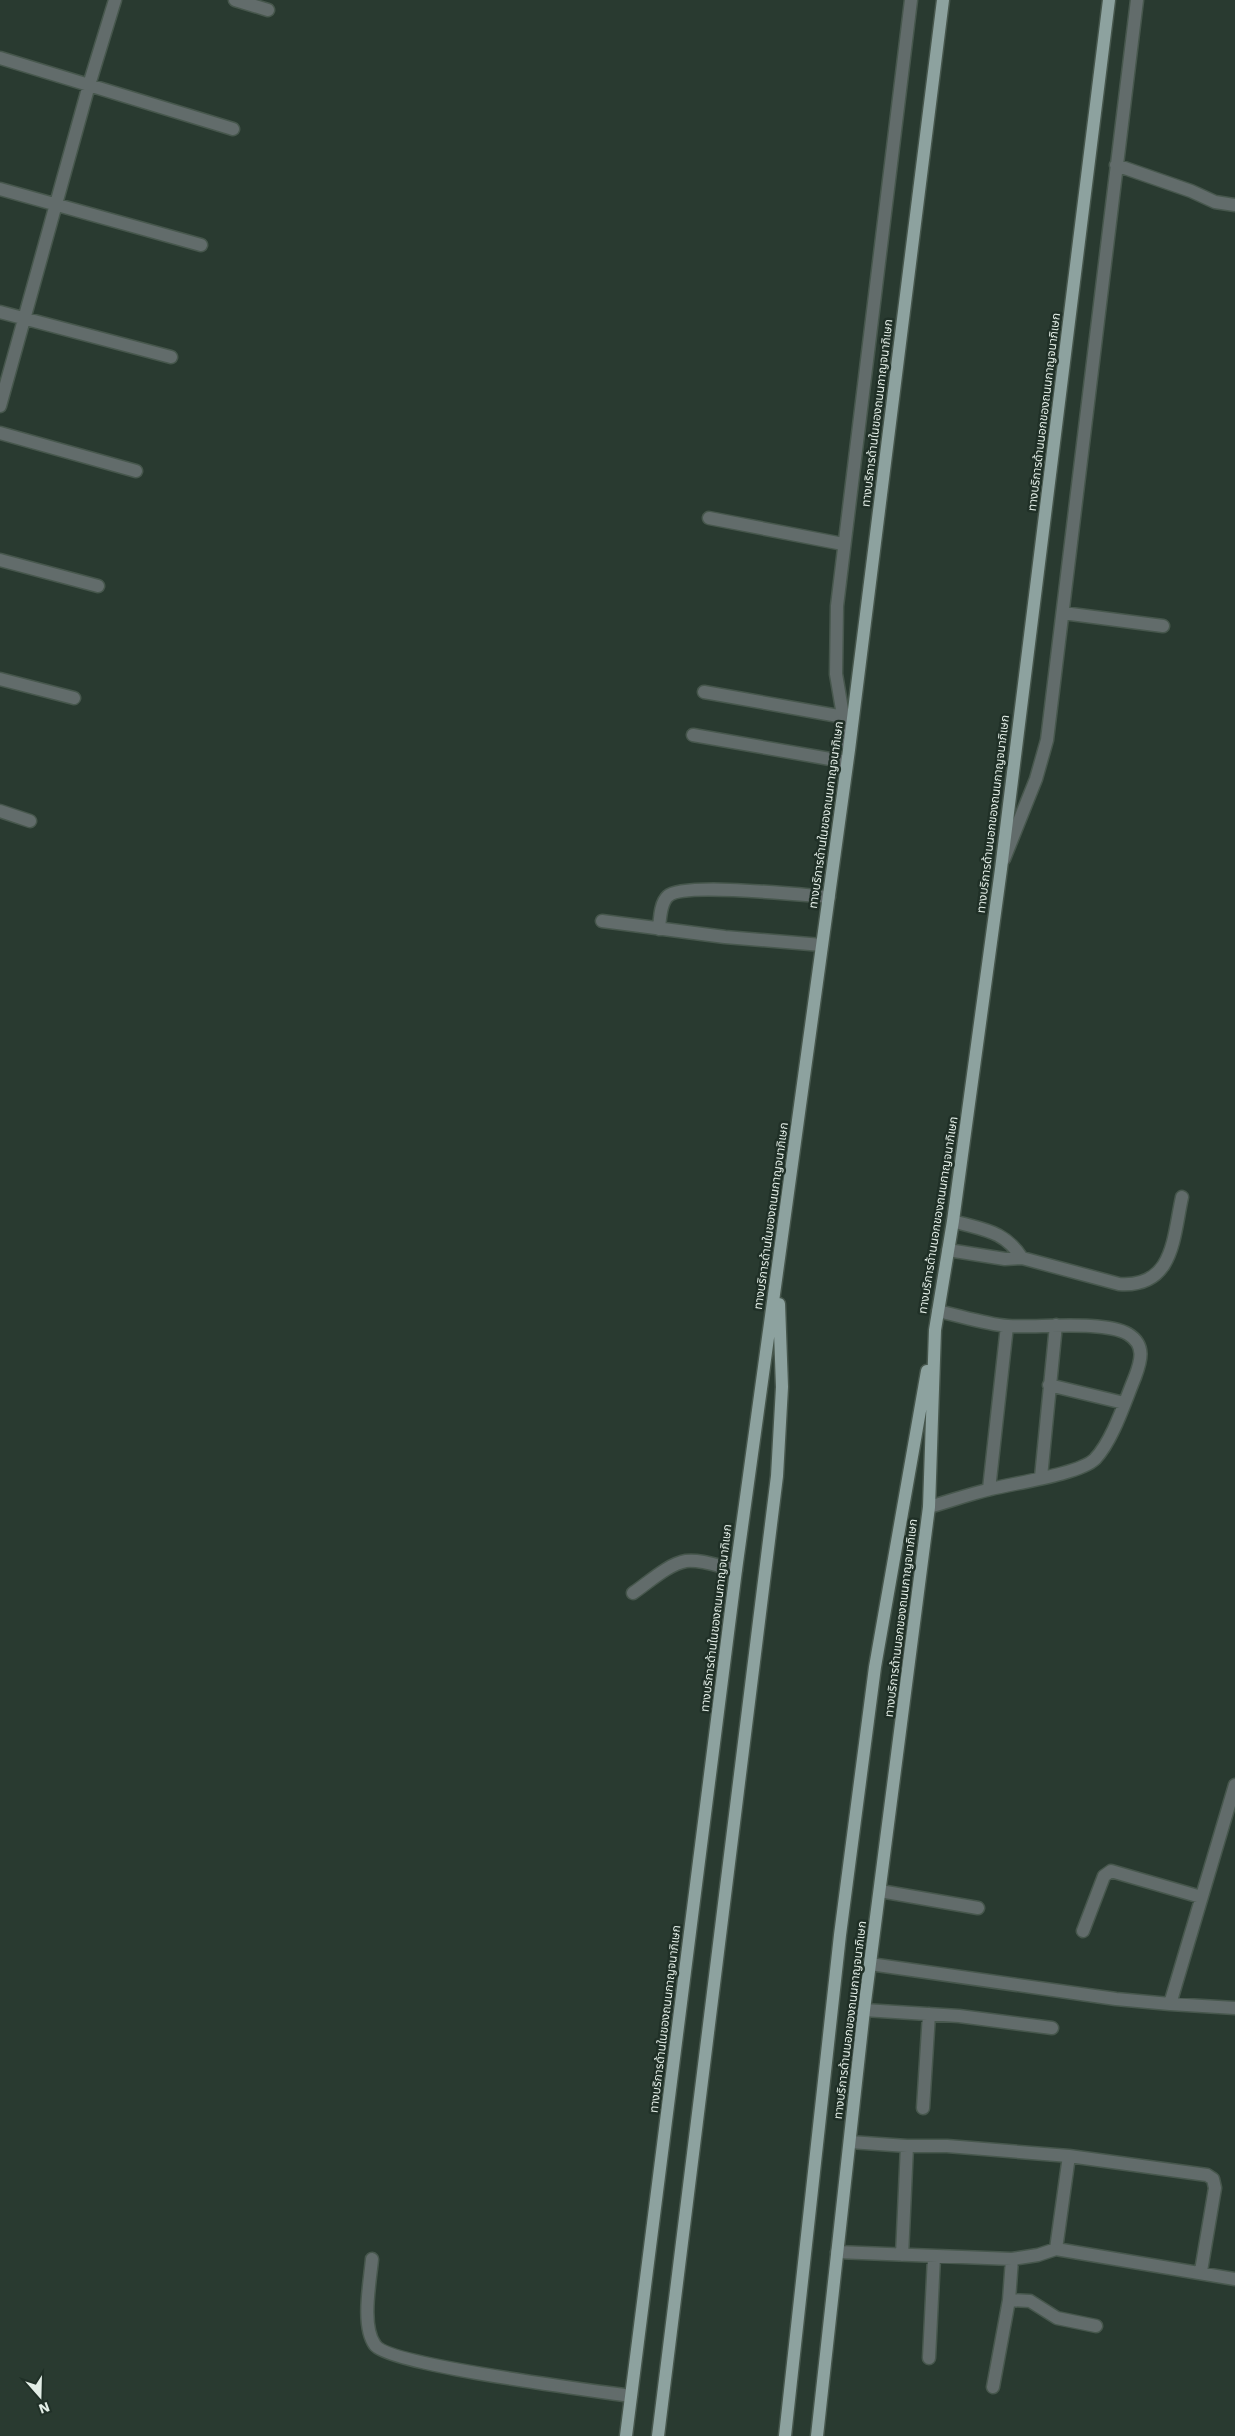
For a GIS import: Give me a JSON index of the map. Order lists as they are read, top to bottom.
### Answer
{
  "streets": {
    "main road": ["ทางบริการด้านนอกของถนนกาญจนาภิเษก", "ทางบริการด้านในของถนนกาญจนาภิเษก"]
  },
  "north": "bottom"
}
